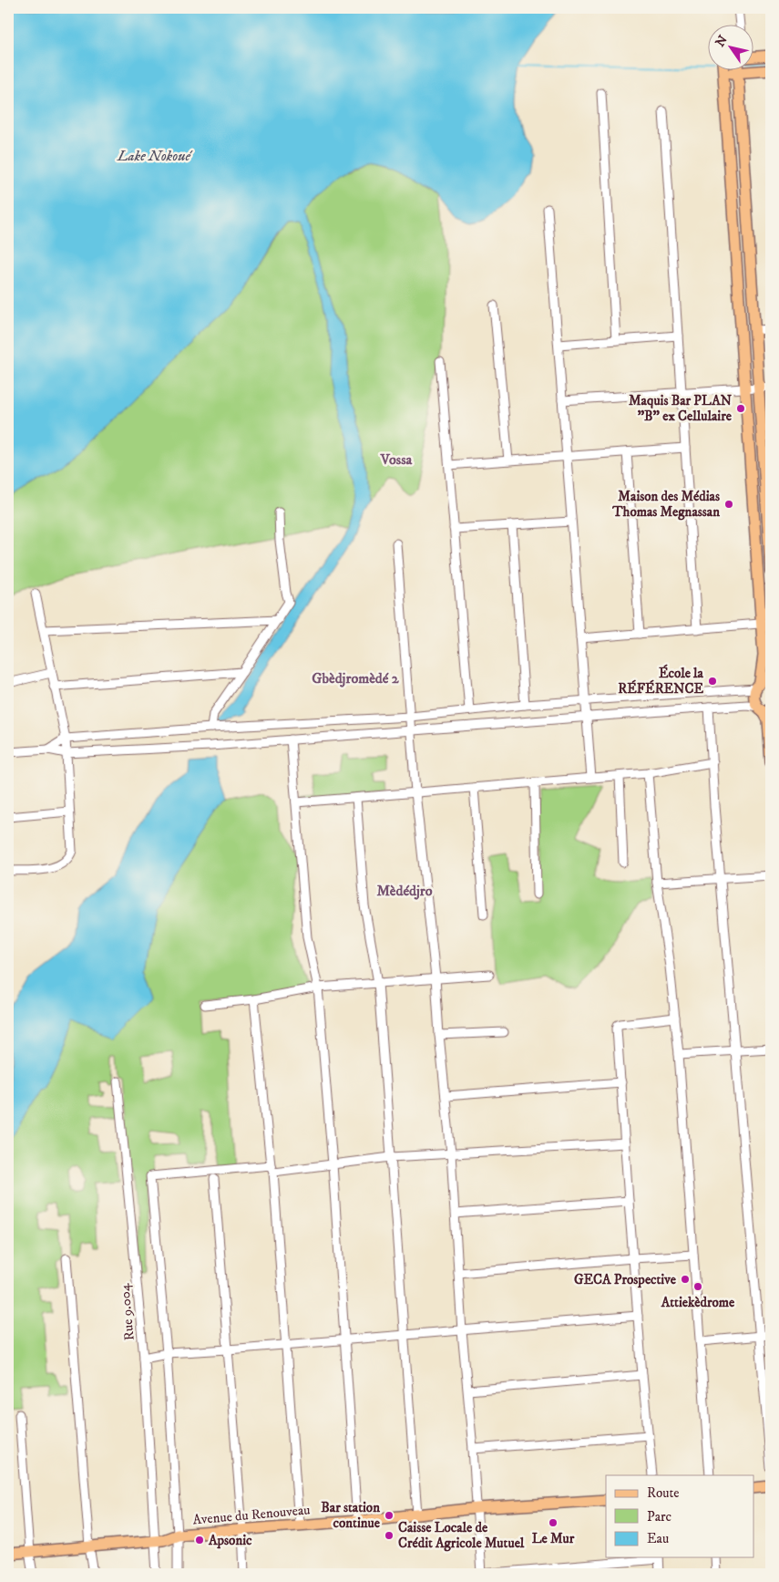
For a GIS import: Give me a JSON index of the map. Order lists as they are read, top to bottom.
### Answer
{
  "streets": {
    "main road": ["Avenue du Renouveau"],
    "street": ["Rue 9.004"]
  },
  "crossings": [
    ["Rue 9.004", "Avenue du Renouveau"]
  ],
  "districts": ["Vossa", "Gbèdjromèdé 2", "Mèdédjro"],
  "water": ["Lake Nokoué"],
  "places": [
    "Maquis Bar PLAN \"B\" ex Cellulaire",
    "Maison des Médias Thomas Megnassan",
    "École la RÉFÉRENCE",
    "GECA Prospective",
    "Attiekèdrome",
    "Bar station continue",
    "Le Mur",
    "Caisse Locale de Crédit Agricole Mutuel",
    "Apsonic"
  ],
  "legend": ["Route", "Parc", "Eau"],
  "north": "top left"
}
